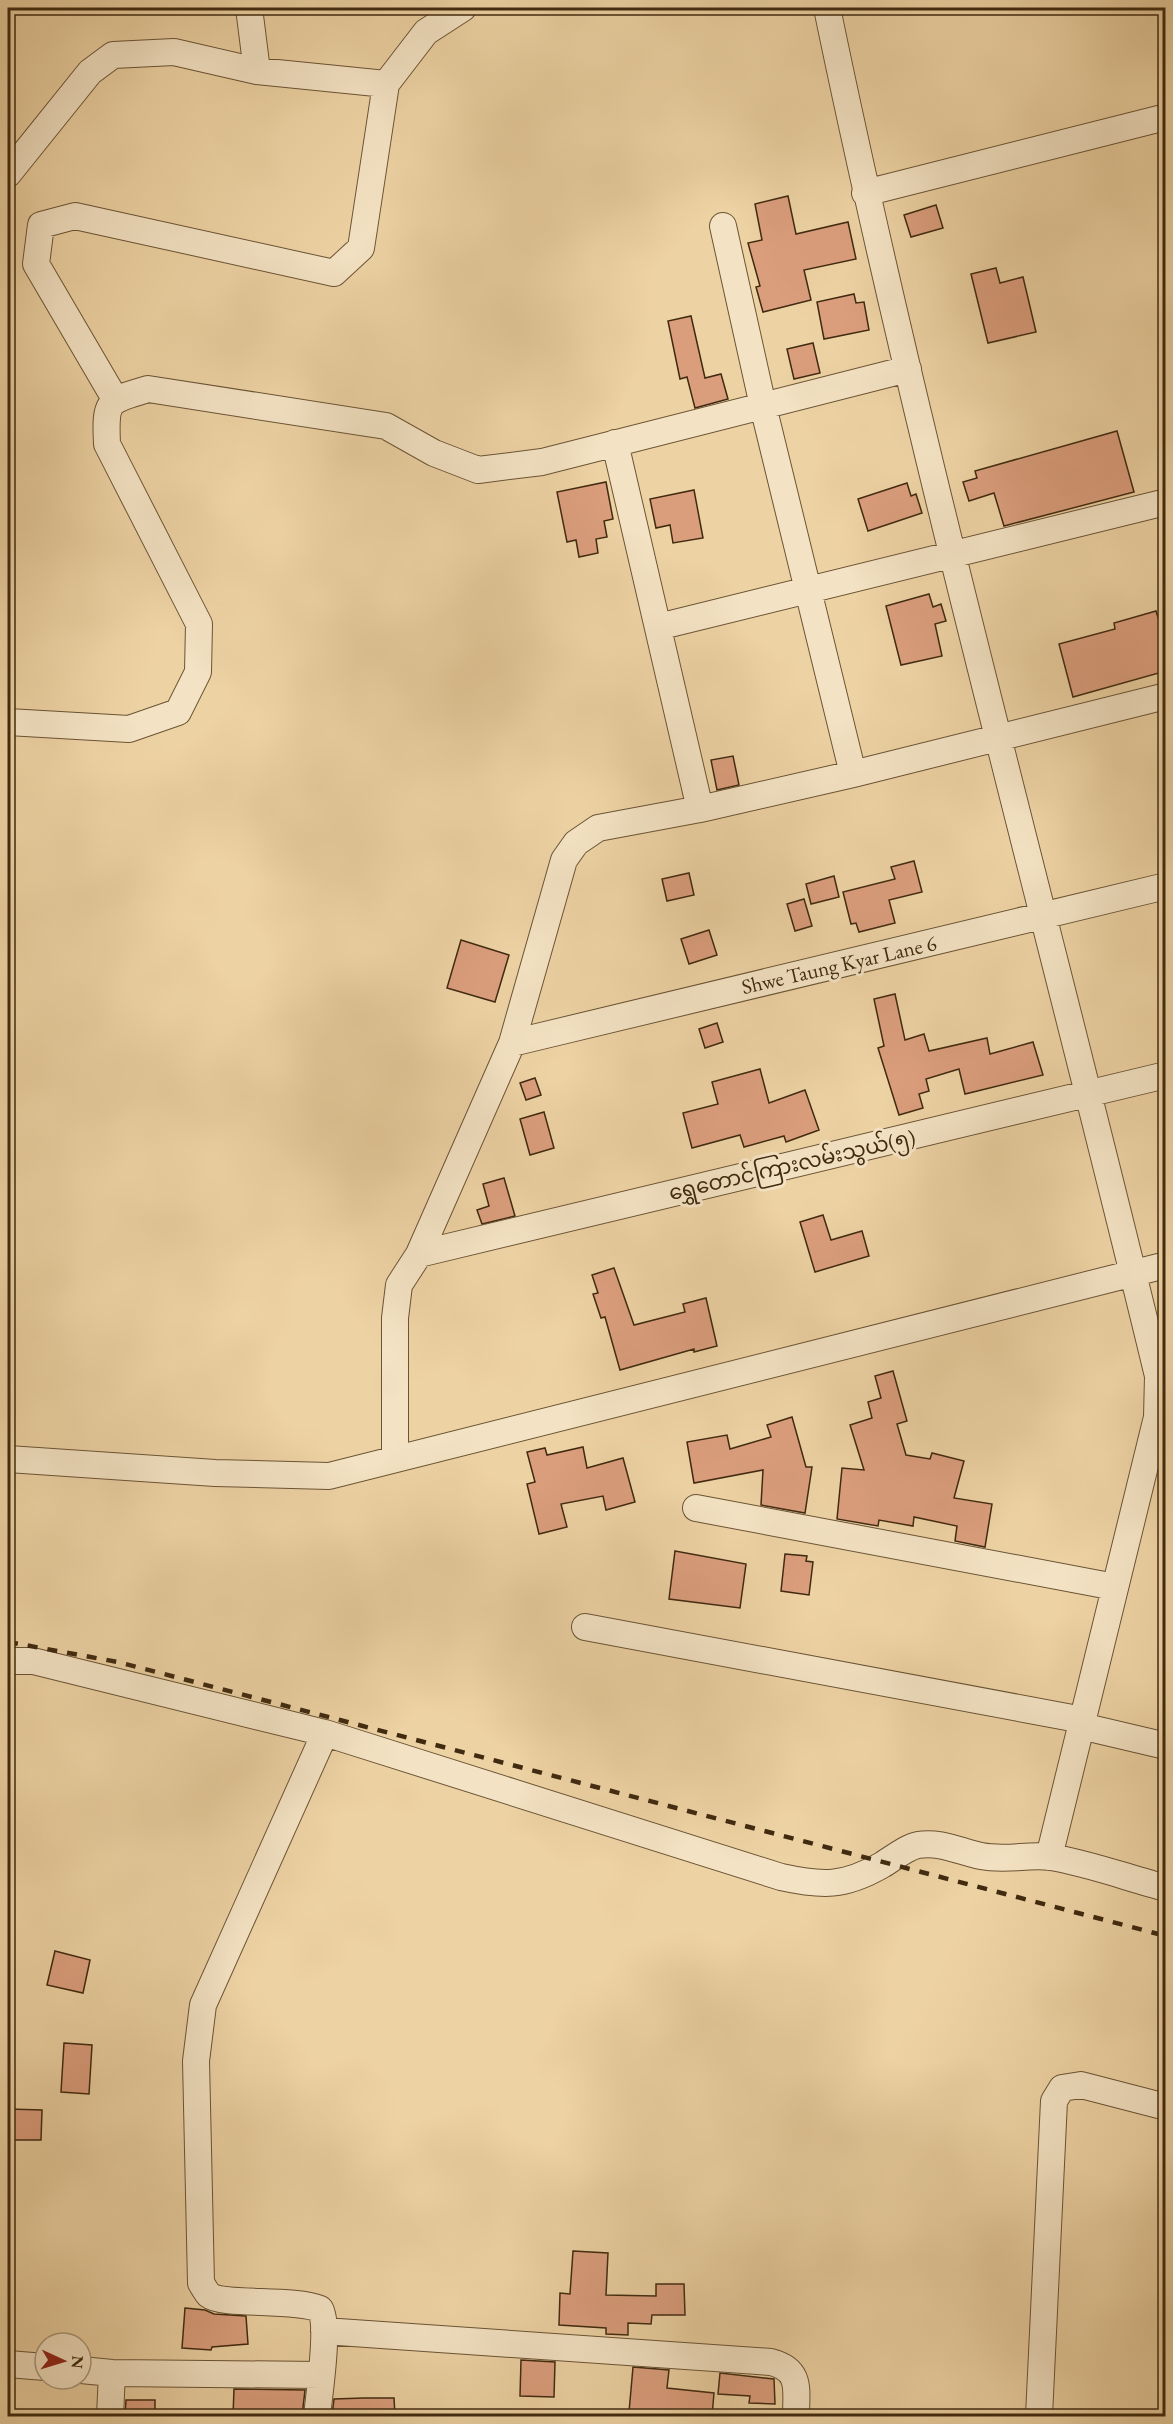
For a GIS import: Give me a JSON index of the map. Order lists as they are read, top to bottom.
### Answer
{
  "streets": {
    "street": ["Shwe Taung Kyar Lane 6", "ရွှေတောင်ကြားလမ်းသွယ်(၅)"]
  },
  "north": "right"
}
